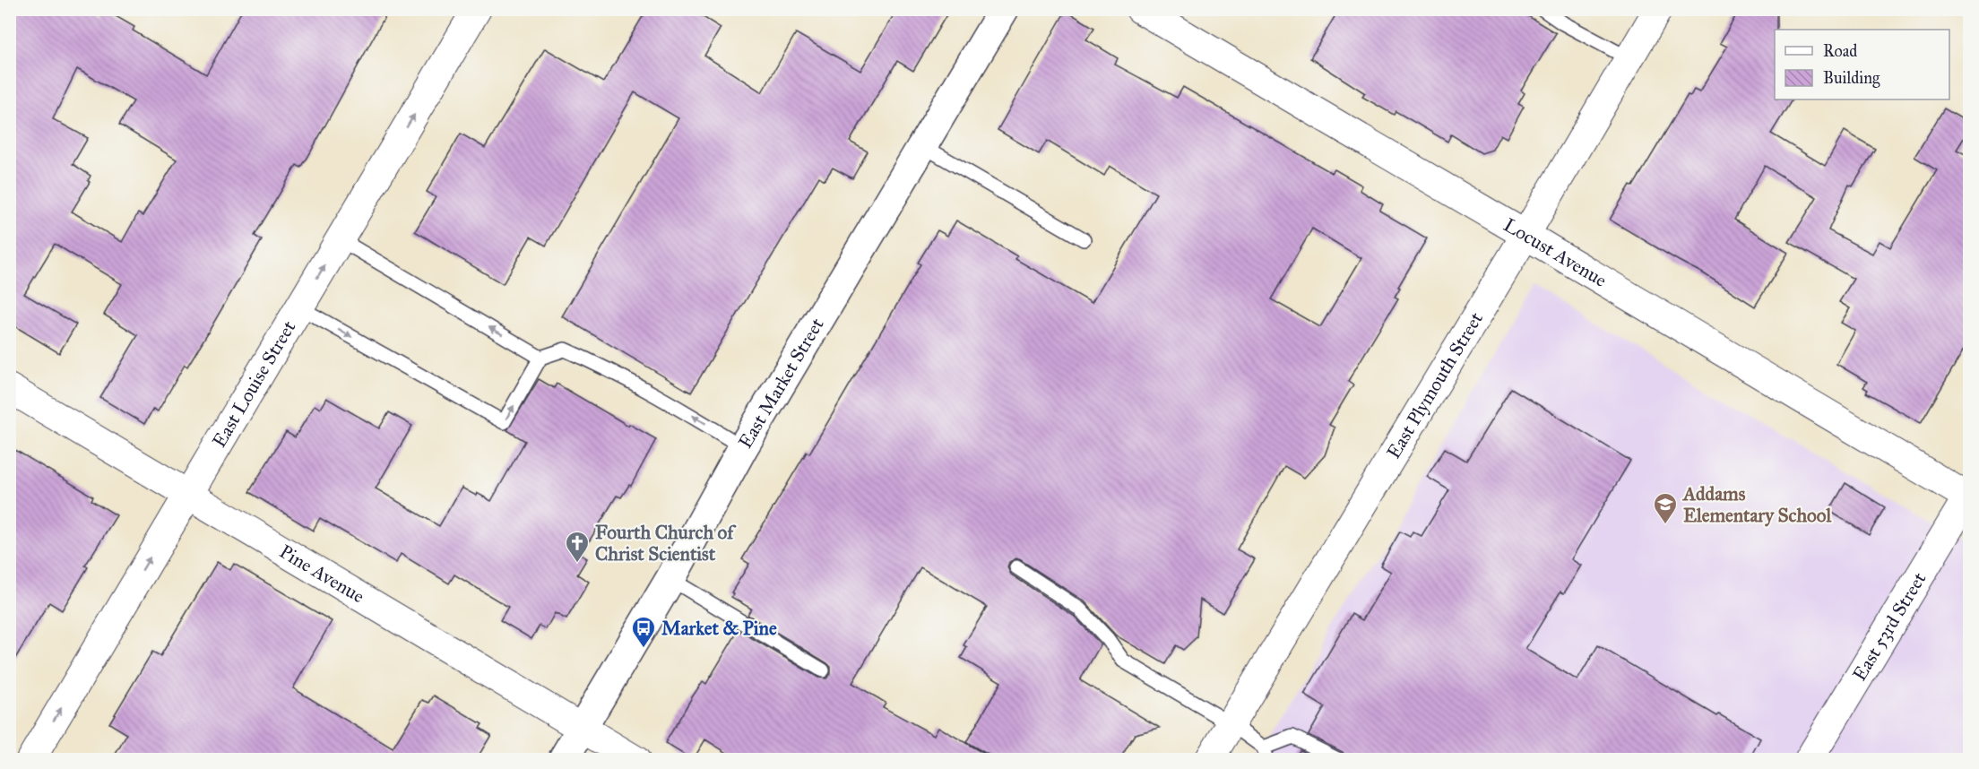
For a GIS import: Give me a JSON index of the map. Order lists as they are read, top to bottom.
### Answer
{
  "streets": {
    "street": [
      "Locust Avenue",
      "East Market Street",
      "East Louise Street",
      "East Plymouth Street",
      "Pine Avenue",
      "East 53rd Street"
    ]
  },
  "crossings": [
    ["Locust Avenue", "East Plymouth Street"],
    ["Locust Avenue", "East 53rd Street"],
    ["East Market Street", "Pine Avenue"],
    ["East Louise Street", "Pine Avenue"]
  ],
  "one_way": ["East Louise Street"],
  "places": {
    "school or university": ["Addams Elementary School"],
    "church": ["Fourth Church of Christ Scientist"],
    "bus stop": ["Market & Pine"]
  },
  "legend": ["Road", "Building"]
}
